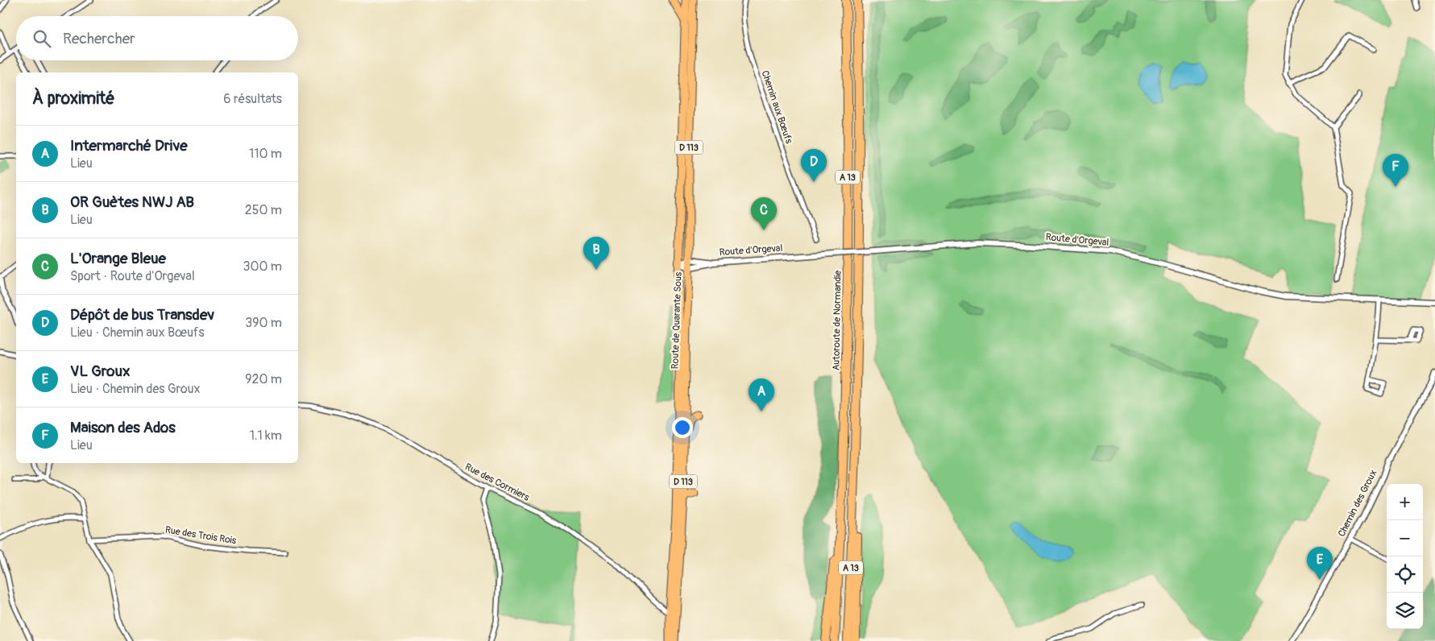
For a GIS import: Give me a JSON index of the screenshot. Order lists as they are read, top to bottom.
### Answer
{
  "streets": {
    "highway": ["A 13", "Autoroute de Normandie"],
    "main road": ["D 113", "Route de Quarante Sous"],
    "street": [
      "Chemin aux Bœufs",
      "Route d'Orgeval",
      "Rue des Cormiers",
      "Chemin des Groux",
      "Rue des Trois Rois"
    ]
  },
  "crossings": [
    ["Route d'Orgeval", "Route de Quarante Sous"],
    ["Route de Quarante Sous", "Rue des Cormiers"]
  ],
  "page": {
    "search": "Rechercher",
    "heading": ["À proximité", "6 résultats"],
    "list": [
      {
        "mark": "A",
        "name": "Intermarché Drive",
        "note": "Lieu",
        "value": "110 m"
      },
      {
        "mark": "B",
        "name": "OR Guètes NWJ AB",
        "note": "Lieu",
        "value": "250 m"
      },
      {
        "mark": "C",
        "name": "L'Orange Bleue",
        "note": "Sport · Route d'Orgeval",
        "value": "300 m"
      },
      {
        "mark": "D",
        "name": "Dépôt de bus Transdev",
        "note": "Lieu · Chemin aux Bœufs",
        "value": "390 m"
      },
      {
        "mark": "E",
        "name": "VL Groux",
        "note": "Lieu · Chemin des Groux",
        "value": "920 m"
      },
      {
        "mark": "F",
        "name": "Maison des Ados",
        "note": "Lieu",
        "value": "1.1 km"
      }
    ],
    "pins": [
      "D",
      "F",
      "C",
      "B",
      "A",
      "E"
    ],
    "map_buttons": ["+", "−"]
  }
}
